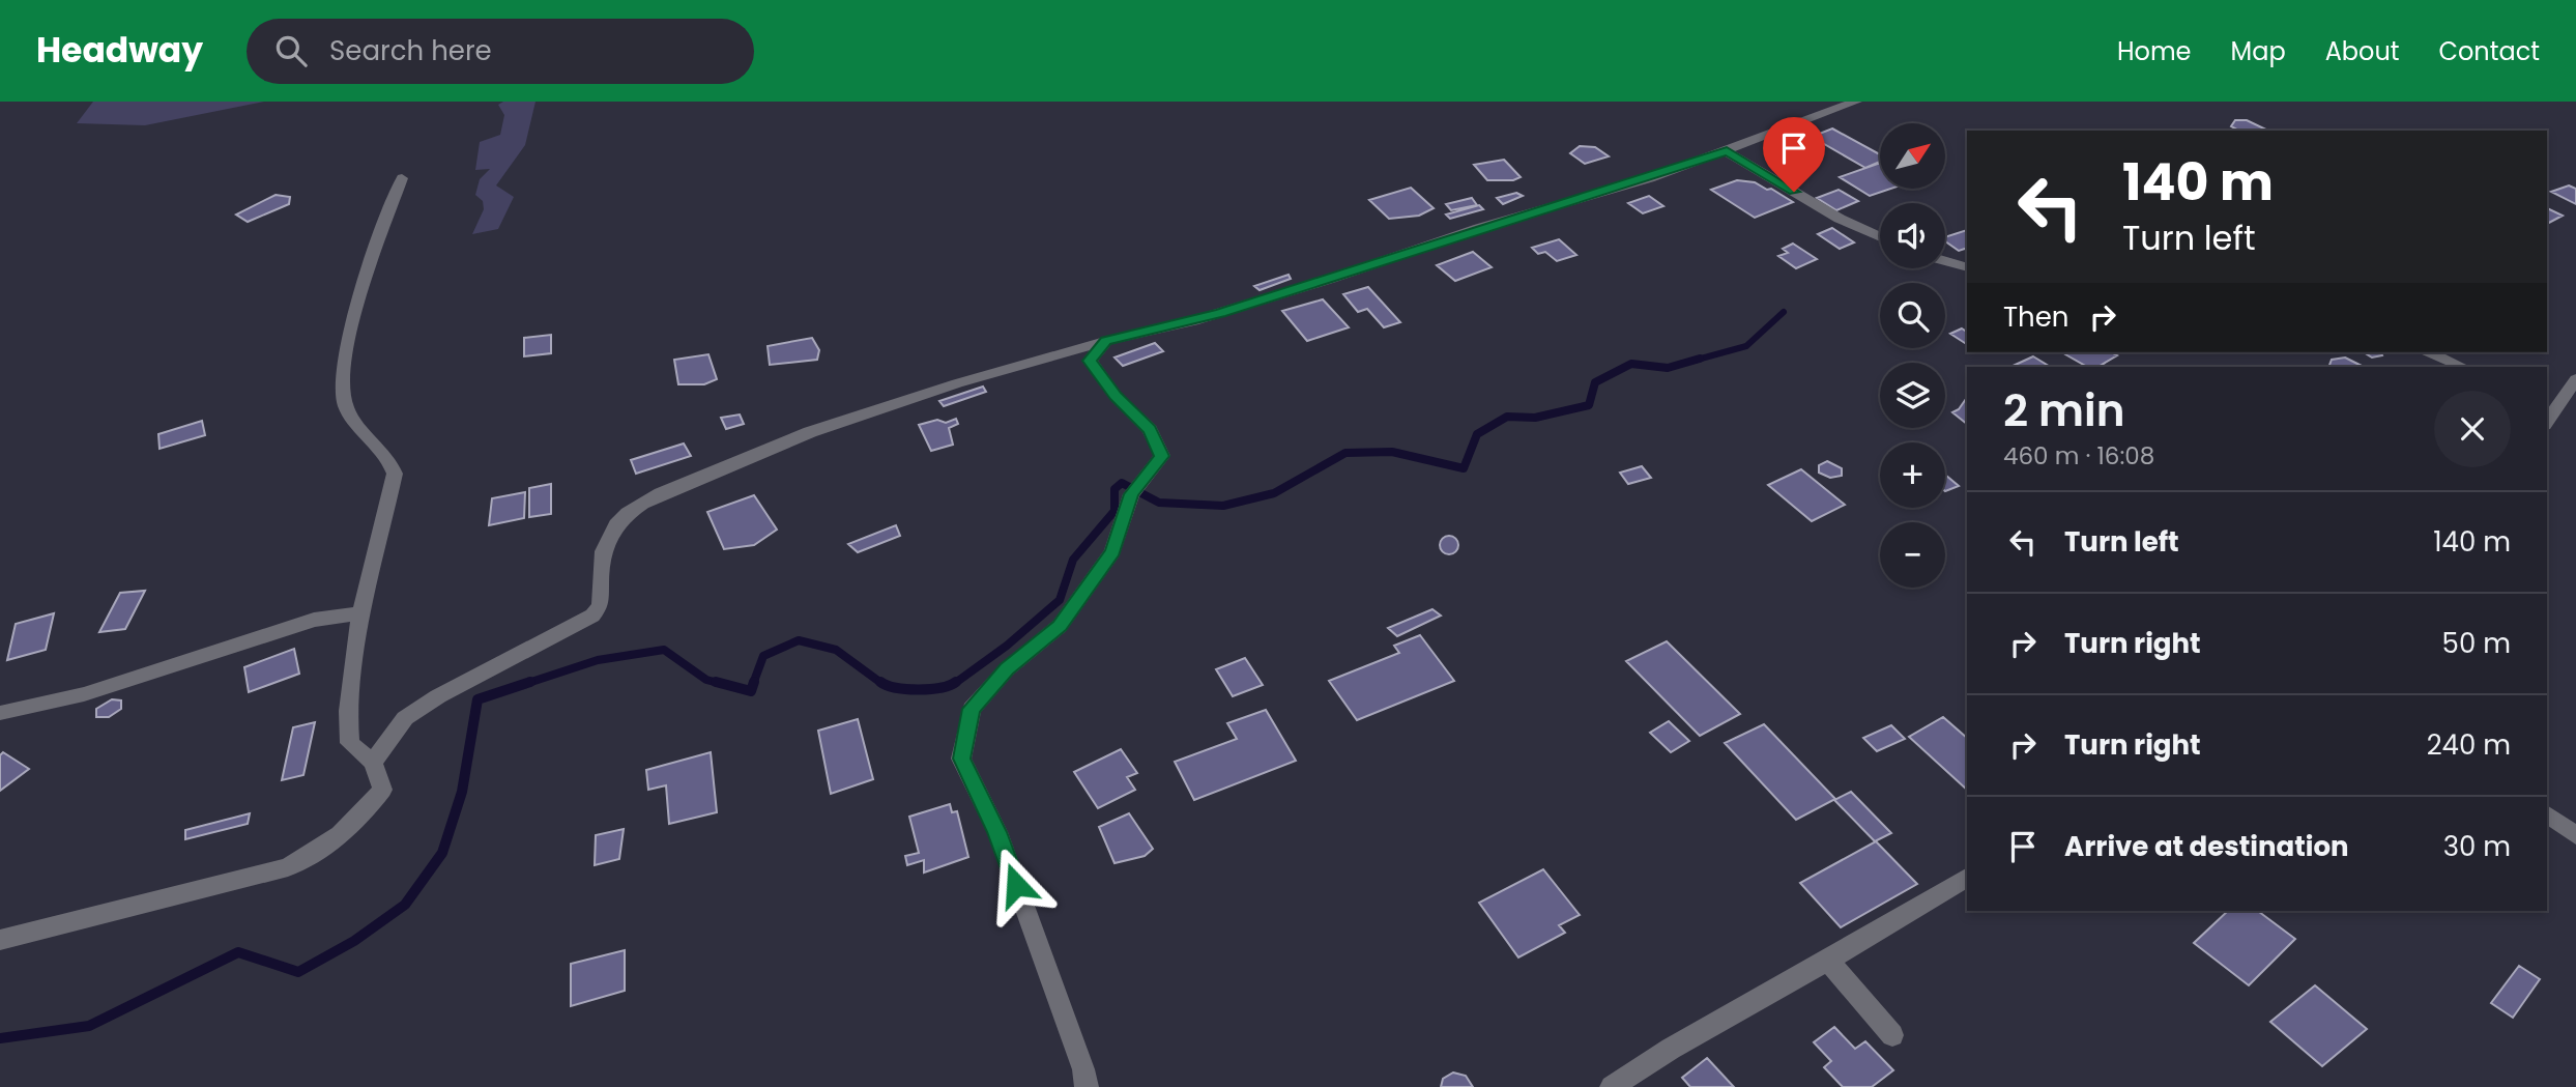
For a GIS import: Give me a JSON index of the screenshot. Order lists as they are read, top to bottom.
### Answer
{
  "north": "top right",
  "page": {
    "header": "Headway",
    "search": "Search here",
    "nav": [
      "Home",
      "Map",
      "About",
      "Contact"
    ],
    "map_buttons": ["+", "−"],
    "turn": ["140 m", "Turn left"],
    "then": "Then",
    "heading": ["2 min", "460 m · 16:08"],
    "list": [
      {
        "name": "Turn left",
        "value": "140 m"
      },
      {
        "name": "Turn right",
        "value": "50 m"
      },
      {
        "name": "Turn right",
        "value": "240 m"
      },
      {
        "name": "Arrive at destination",
        "value": "30 m"
      }
    ]
  }
}
